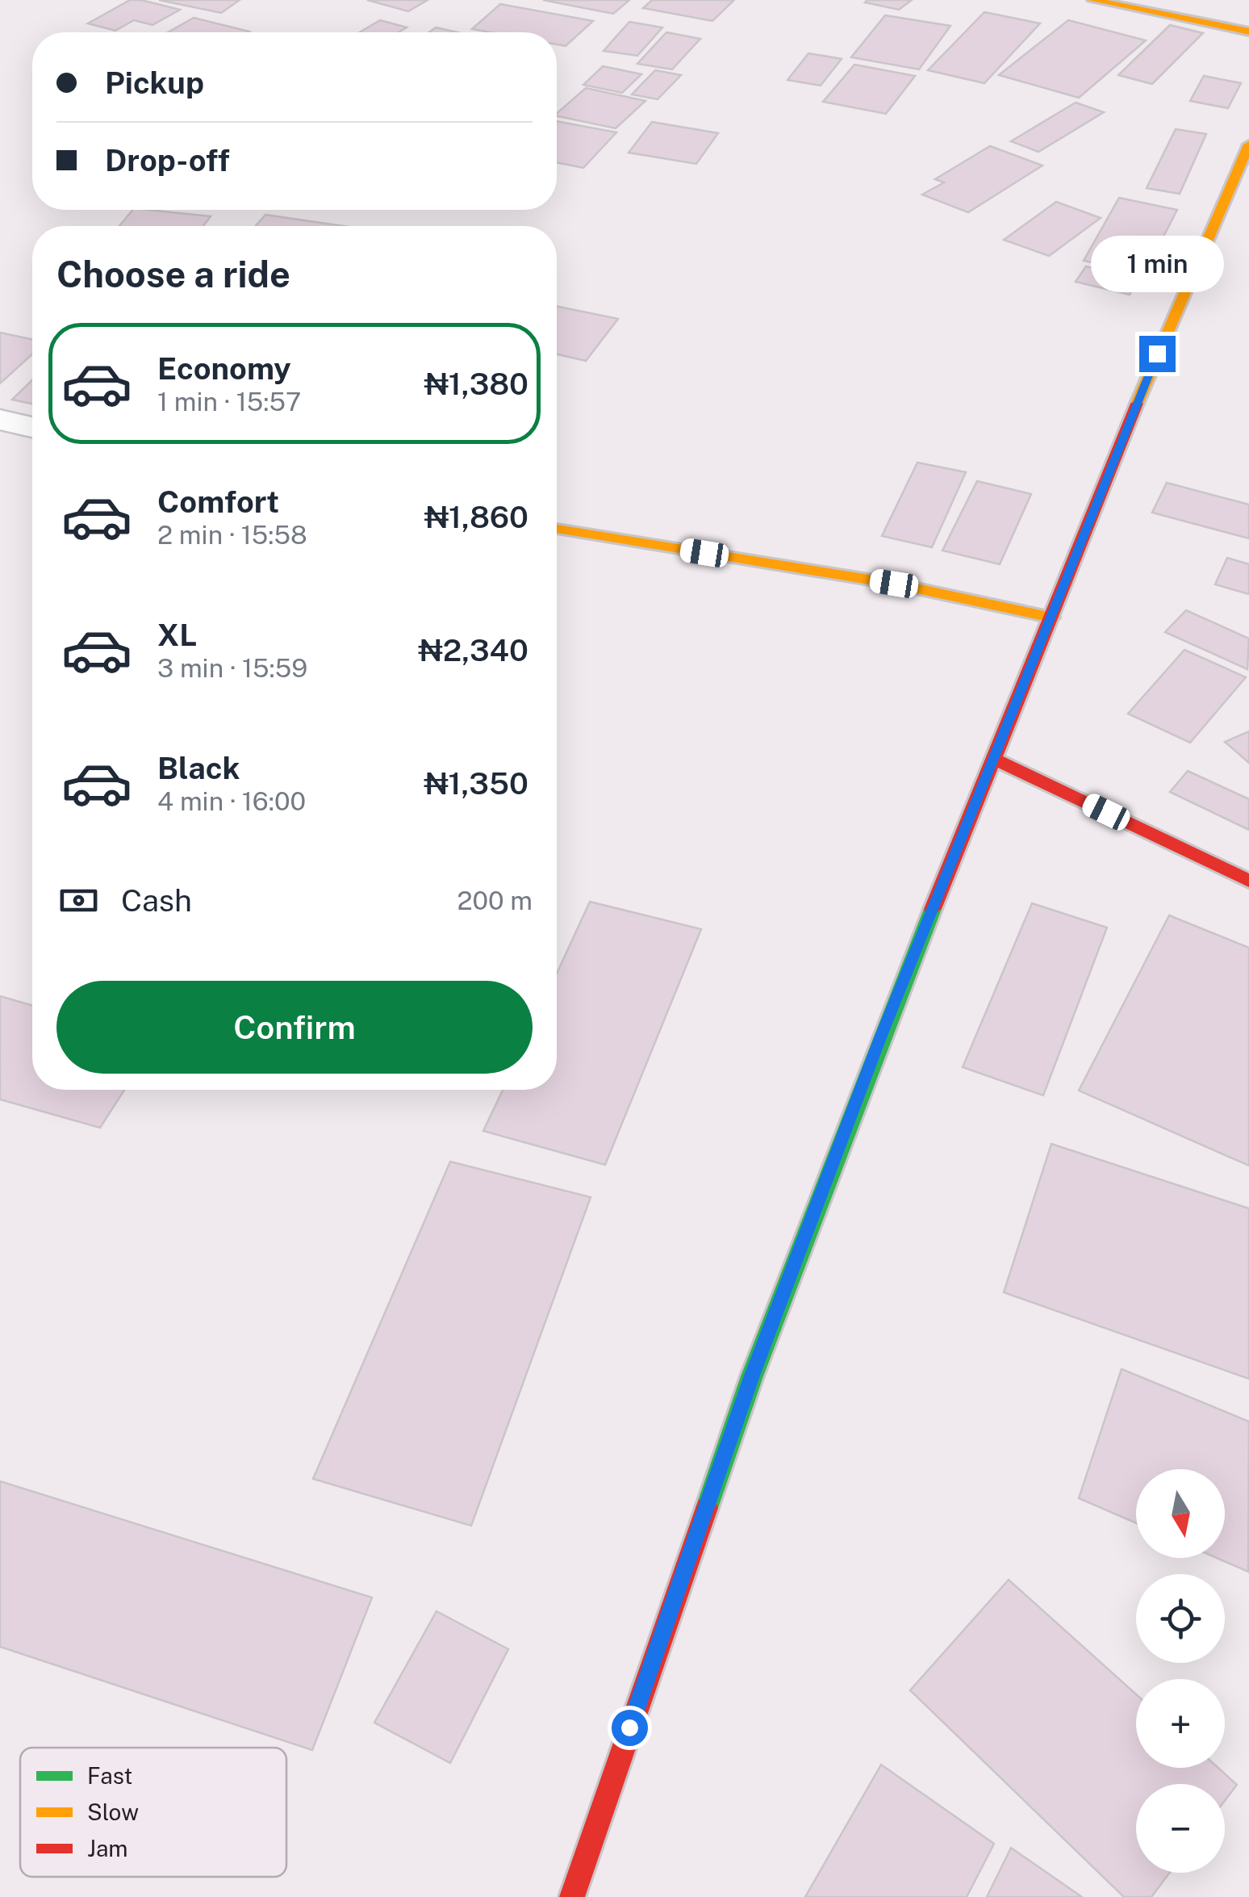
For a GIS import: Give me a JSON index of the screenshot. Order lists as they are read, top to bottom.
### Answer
{
  "legend": ["Fast", "Slow", "Jam"],
  "north": "bottom",
  "page": {
    "banner": ["Pickup", "Drop-off"],
    "heading": "Choose a ride",
    "bubble": "1 min",
    "list": [
      {
        "name": "Economy",
        "note": "1 min · 15:57",
        "value": "₦1,380"
      },
      {
        "name": "Comfort",
        "note": "2 min · 15:58",
        "value": "₦1,860"
      },
      {
        "name": "XL",
        "note": "3 min · 15:59",
        "value": "₦2,340"
      },
      {
        "name": "Black",
        "note": "4 min · 16:00",
        "value": "₦1,350"
      }
    ],
    "pay": ["Cash", "200 m"],
    "buttons": "Confirm",
    "map_buttons": ["+", "−"]
  }
}
